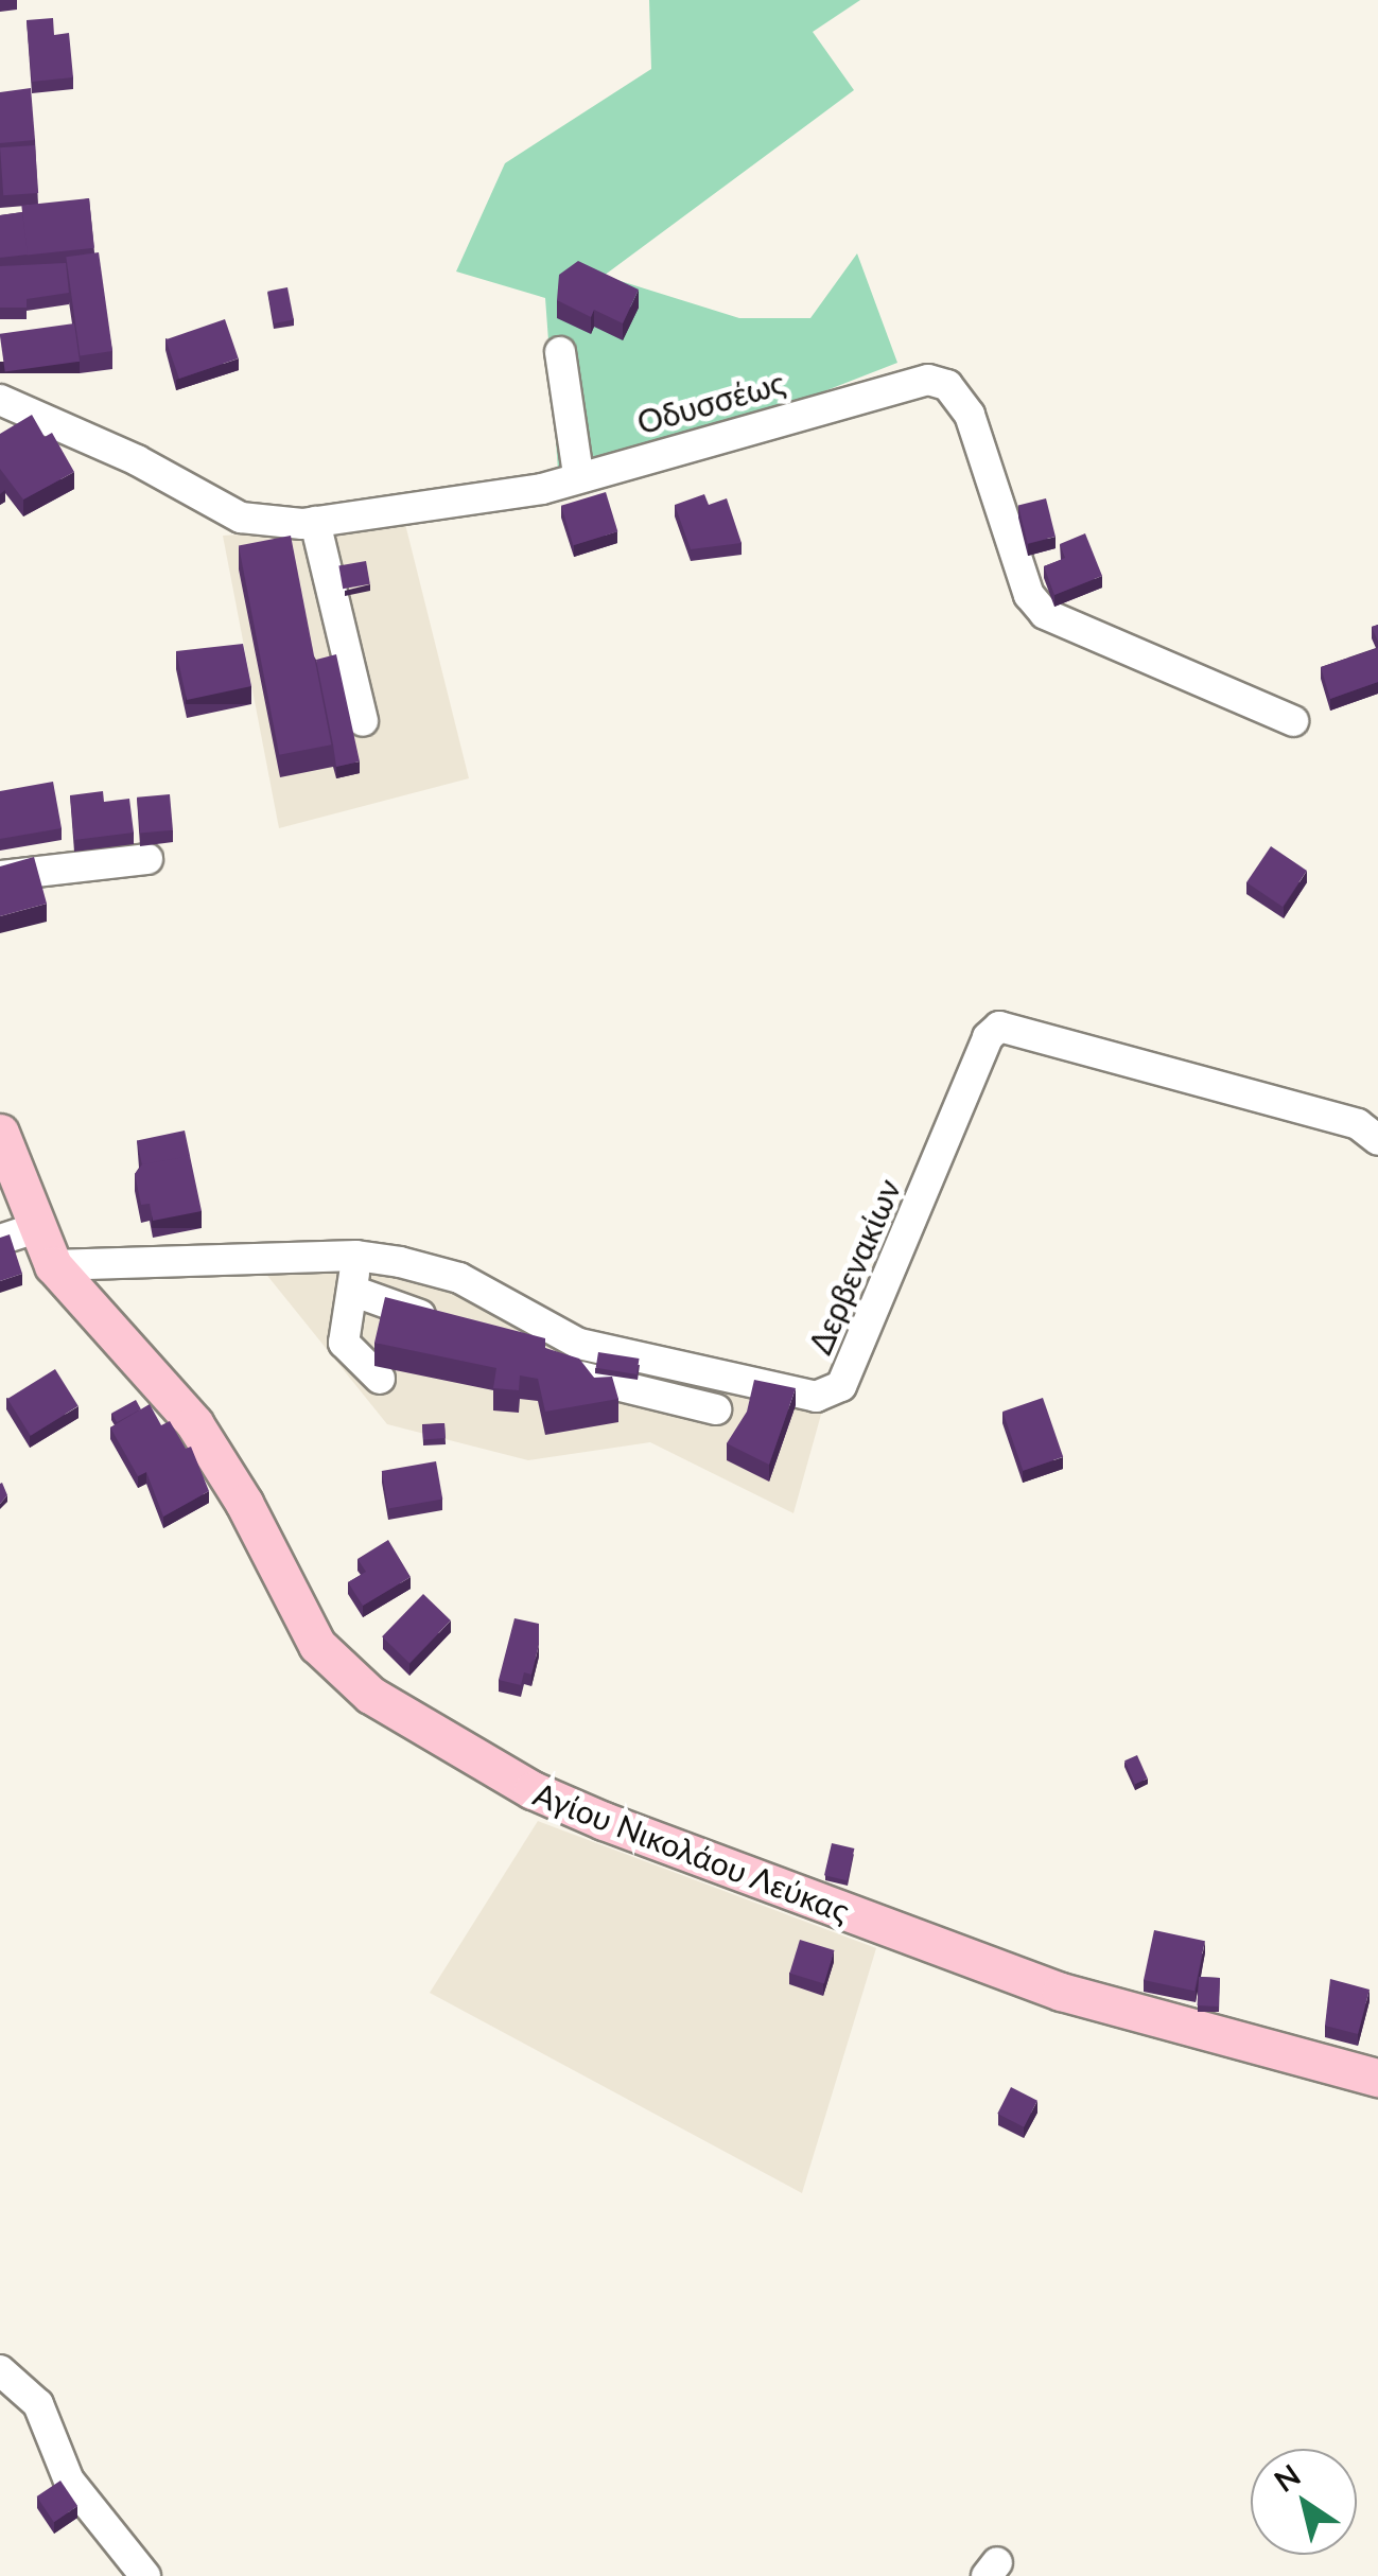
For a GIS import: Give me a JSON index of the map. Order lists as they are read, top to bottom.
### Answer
{
  "streets": {
    "main road": ["Αγίου Νικολάου Λεύκας"],
    "street": ["Οδυσσέως", "Δερβενακίων"]
  },
  "crossings": [
    ["Δερβενακίων", "Αγίου Νικολάου Λεύκας"]
  ],
  "north": "top left"
}
